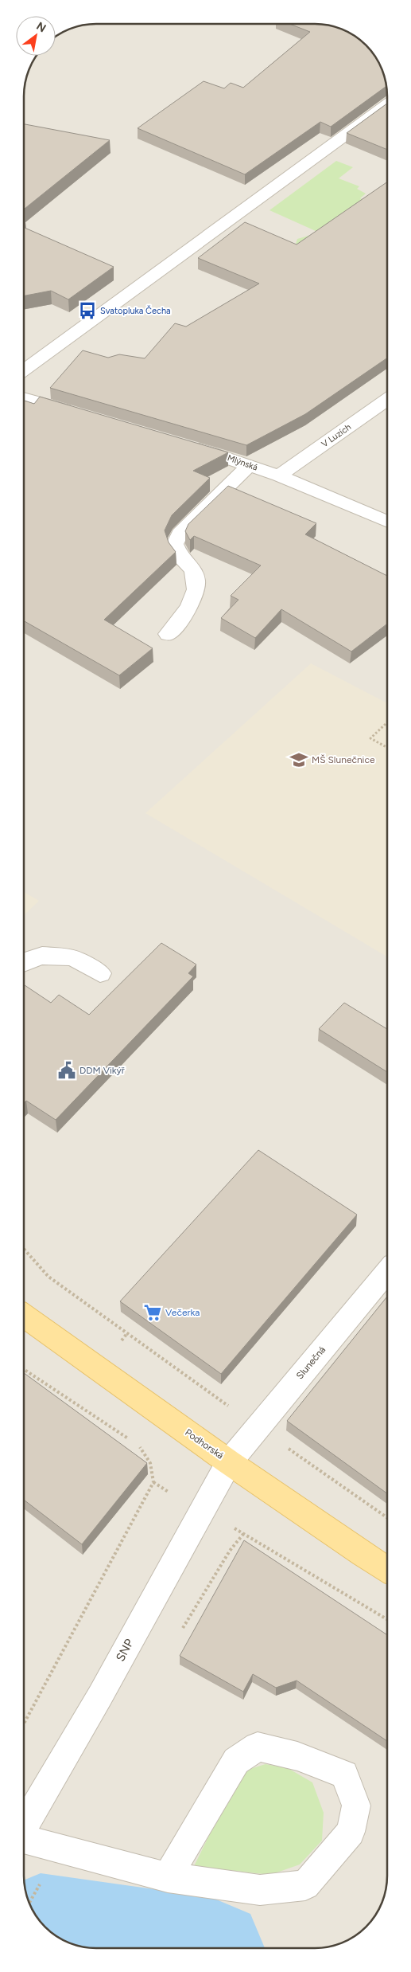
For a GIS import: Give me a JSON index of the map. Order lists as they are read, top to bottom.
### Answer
{
  "streets": {
    "main road": ["Podhorská"],
    "street": [
      "V Luzích",
      "Mlýnská",
      "Slunečná",
      "SNP"
    ]
  },
  "crossings": [
    ["V Luzích", "Mlýnská"],
    ["Slunečná", "Podhorská"],
    ["Slunečná", "SNP"],
    ["Podhorská", "SNP"]
  ],
  "places": {
    "bus stop": ["Svatopluka Čecha"],
    "school or university": ["MŠ Slunečnice"],
    "public building": ["DDM Vikýř"],
    "supermarket": ["Večerka"]
  },
  "north": "top right"
}
